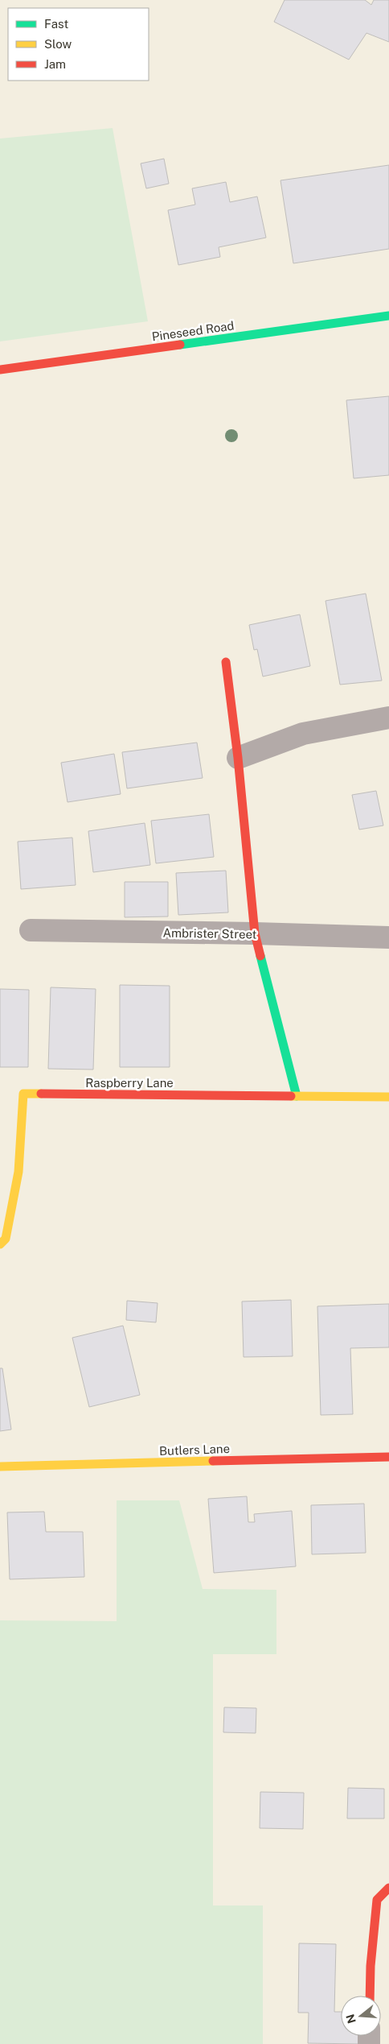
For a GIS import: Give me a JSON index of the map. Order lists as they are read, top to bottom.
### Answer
{
  "streets": {
    "street": [
      "Pineseed Road",
      "Ambrister Street",
      "Raspberry Lane",
      "Butlers Lane"
    ]
  },
  "legend": ["Fast", "Slow", "Jam"],
  "north": "left"
}
